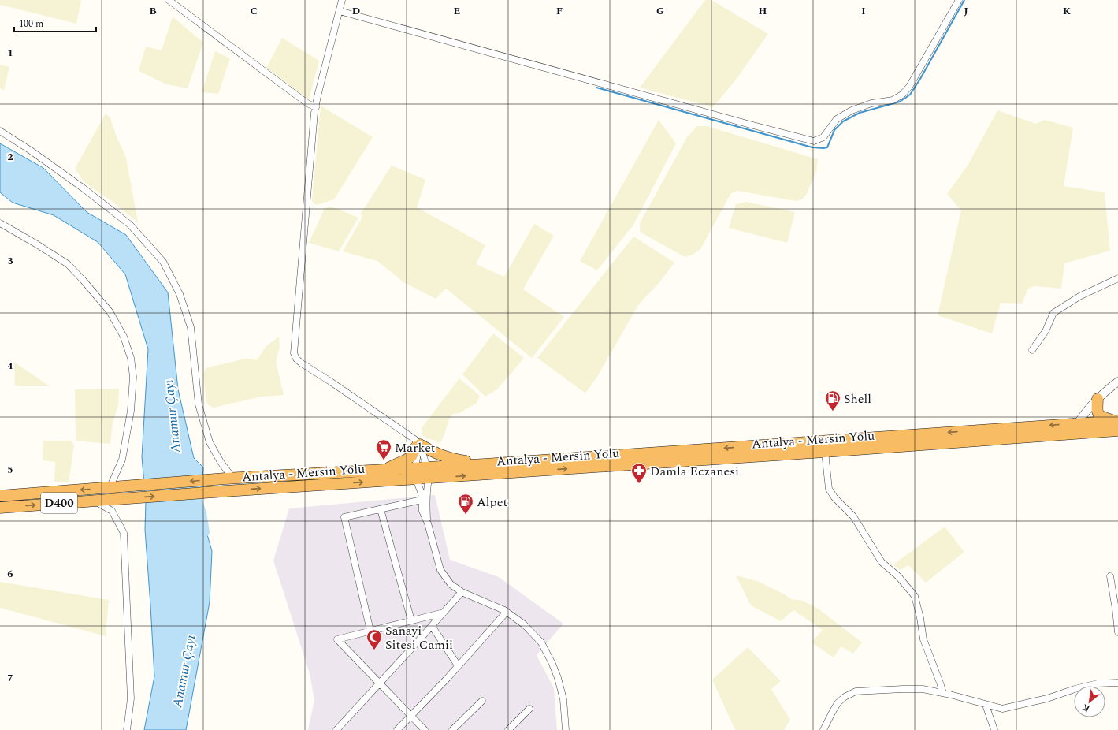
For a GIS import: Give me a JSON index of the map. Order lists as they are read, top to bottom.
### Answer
{
  "streets": {
    "highway": ["Antalya - Mersin Yolu", "D400"]
  },
  "water": ["Anamur Çayı"],
  "places": {
    "fuel station": ["Shell", "Alpet"],
    "supermarket": ["Market"],
    "pharmacy": ["Damla Eczanesi"],
    "mosque": ["Sanayi Sitesi Camii"]
  },
  "scale_bar": "100 m",
  "north": "bottom left",
  "grid": {
    "columns": [
      "B",
      "C",
      "D",
      "E",
      "F",
      "G",
      "H",
      "I",
      "J",
      "K"
    ],
    "rows": [
      "1",
      "2",
      "3",
      "4",
      "5",
      "6",
      "7"
    ]
  }
}
